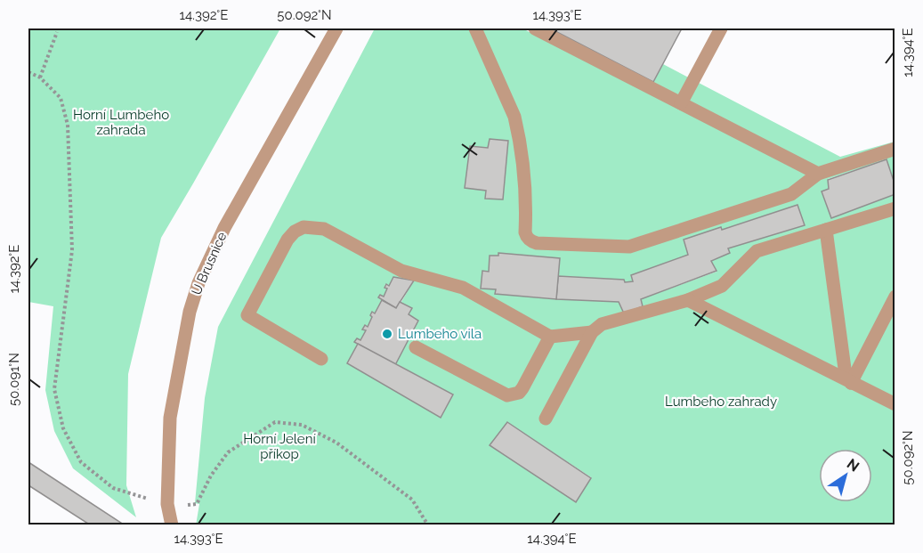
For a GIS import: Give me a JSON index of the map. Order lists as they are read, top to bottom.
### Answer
{
  "streets": {
    "street": ["U Brusnice"]
  },
  "parks": ["Horní Lumbeho zahrada", "Lumbeho zahrady", "Horní Jelení příkop"],
  "places": ["Lumbeho vila"],
  "north": "top right",
  "coordinates": [
    "14.392°E",
    "50.092°N",
    "14.393°E",
    "14.394°E",
    "50.091°N"
  ]
}
